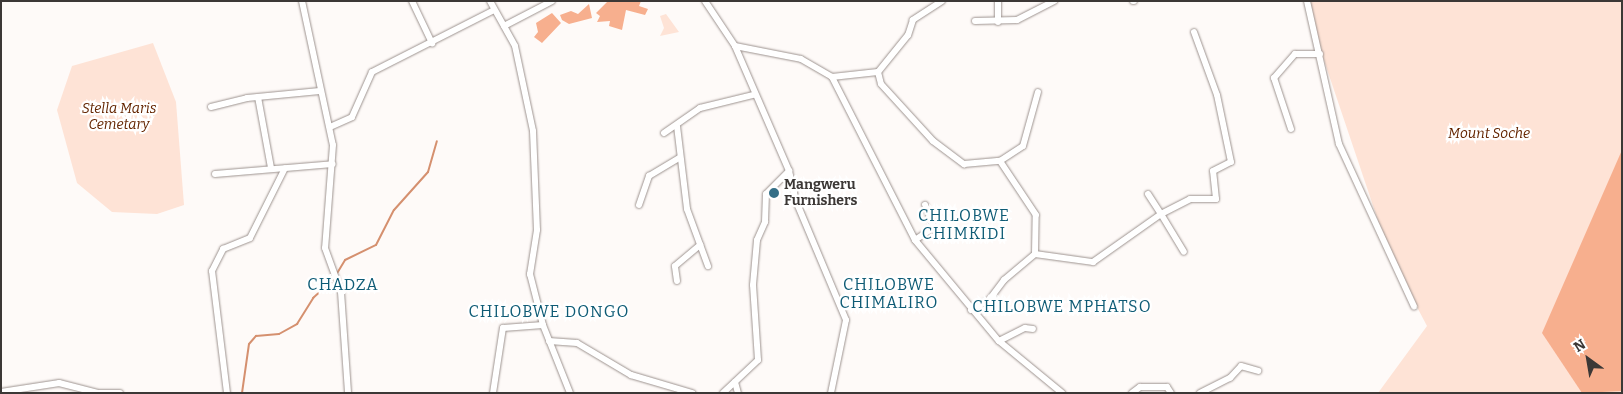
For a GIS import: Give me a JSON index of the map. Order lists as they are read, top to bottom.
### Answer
{
  "districts": [
    "CHILOBWE CHIMKIDI",
    "CHADZA",
    "CHILOBWE CHIMALIRO",
    "CHILOBWE MPHATSO",
    "CHILOBWE DONGO"
  ],
  "parks": ["Stella Maris Cemetary", "Mount Soche"],
  "places": ["Mangweru Furnishers"],
  "north": "top left"
}
